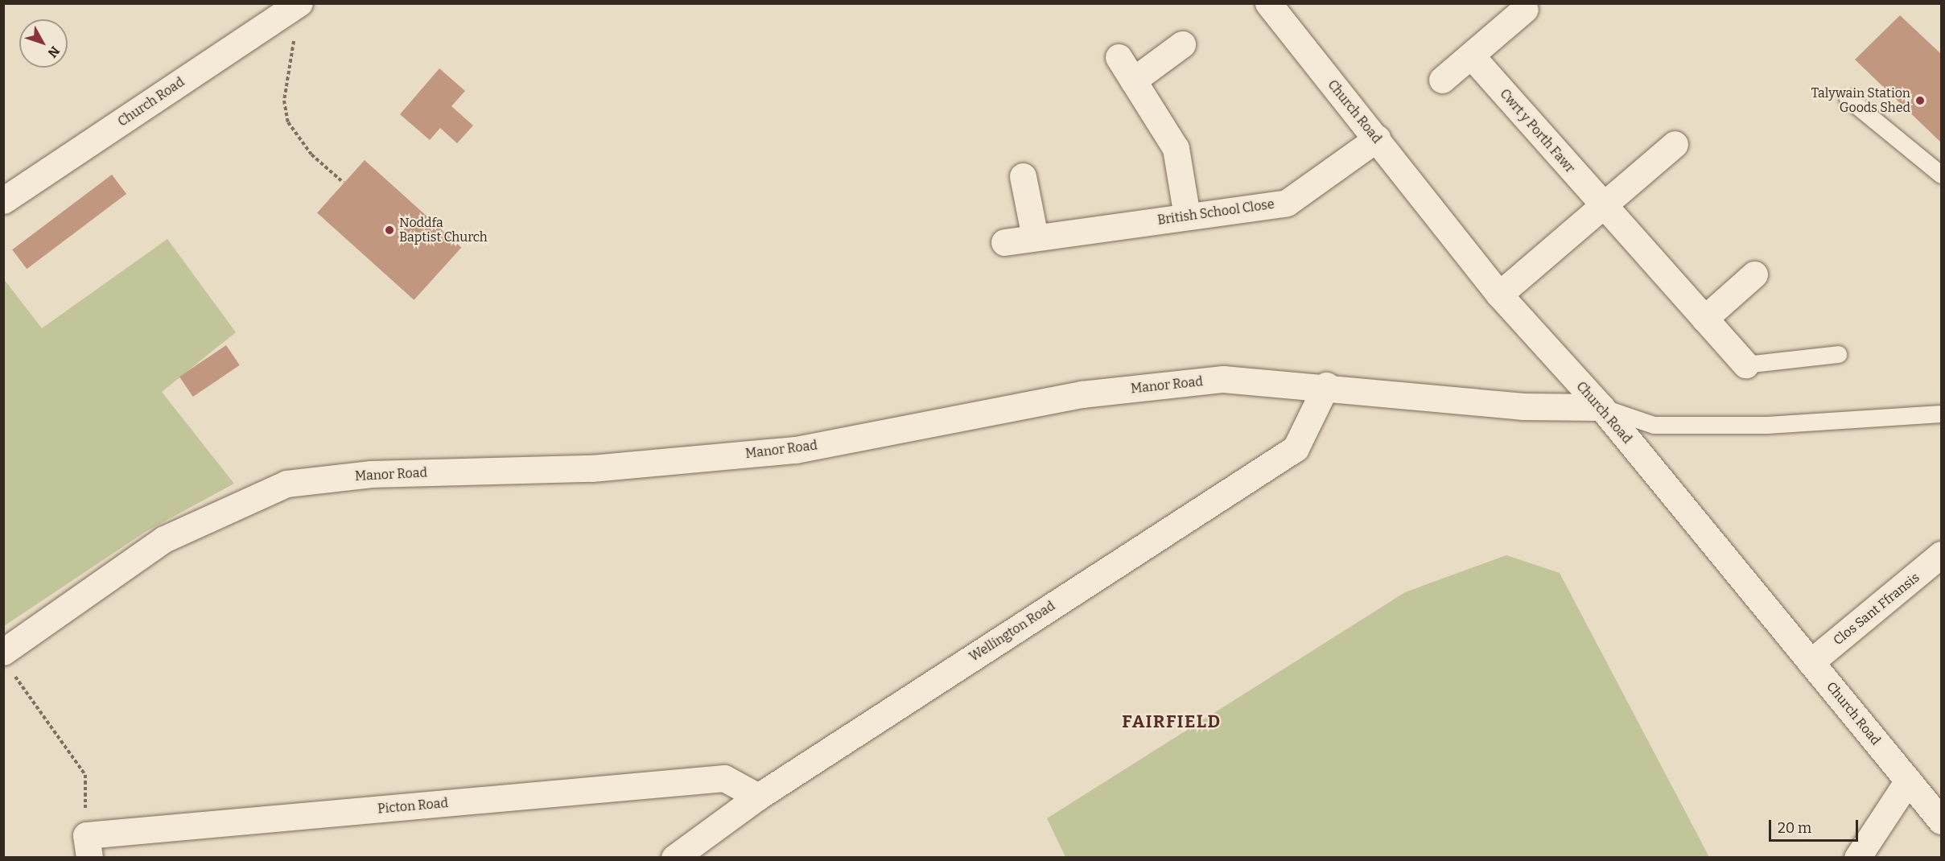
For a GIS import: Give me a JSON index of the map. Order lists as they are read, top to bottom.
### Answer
{
  "streets": {
    "street": [
      "Church Road",
      "Cwrt y Porth Fawr",
      "British School Close",
      "Manor Road",
      "Clos Sant Ffransis",
      "Wellington Road",
      "Picton Road"
    ]
  },
  "crossings": [
    ["Church Road", "British School Close"],
    ["Church Road", "Manor Road"],
    ["Church Road", "Clos Sant Ffransis"],
    ["Manor Road", "Wellington Road"],
    ["Wellington Road", "Picton Road"]
  ],
  "districts": ["FAIRFIELD"],
  "places": ["Talywain Station Goods Shed", "Noddfa Baptist Church"],
  "scale_bar": "20 m",
  "north": "bottom right"
}
